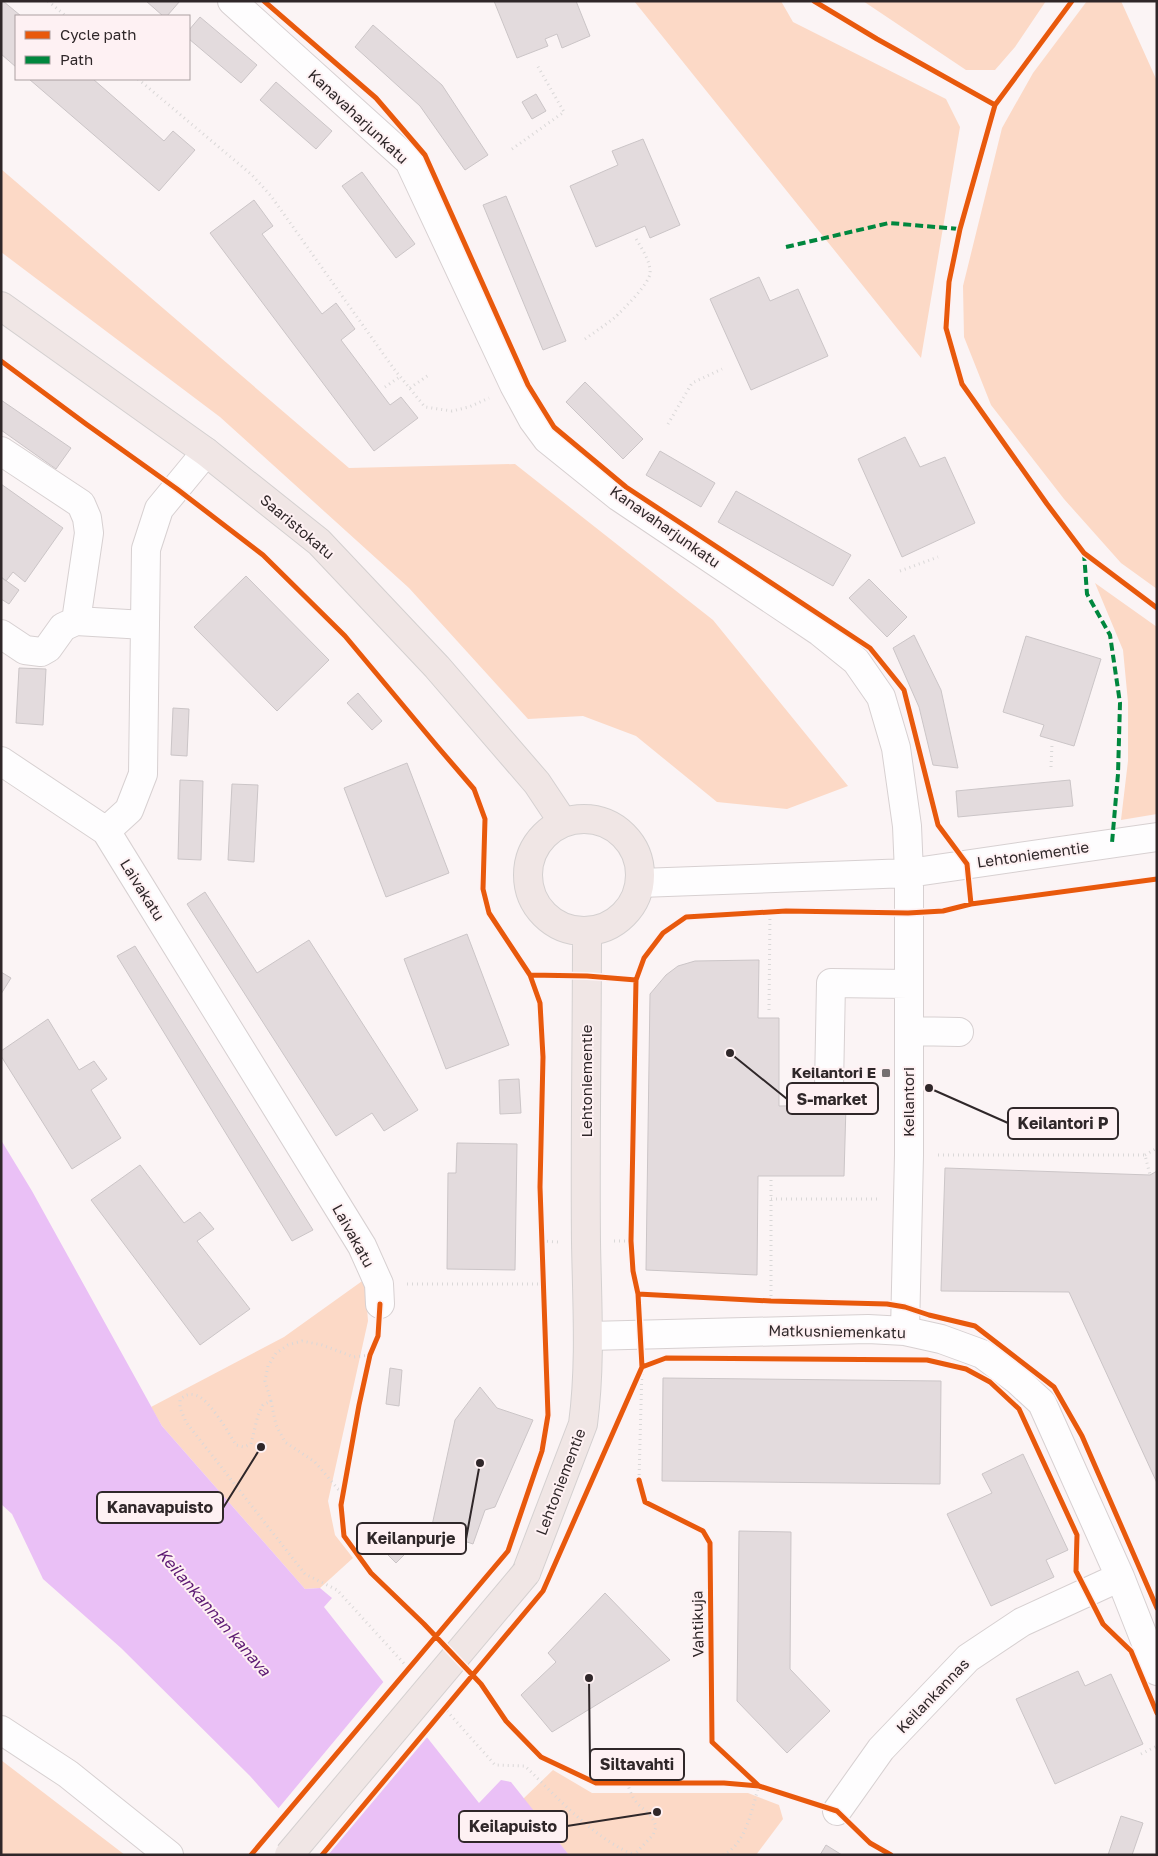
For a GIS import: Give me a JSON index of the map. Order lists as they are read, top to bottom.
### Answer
{
  "streets": {
    "main road": ["Saaristokatu", "Lehtoniementie"],
    "street": [
      "Kanavaharjunkatu",
      "Laivakatu",
      "Keilantori",
      "Matkusniemenkatu",
      "Keilankannas"
    ],
    "cycle path": ["Vahtikuja"]
  },
  "crossings": [
    ["Kanavaharjunkatu", "Lehtoniementie"],
    ["Kanavaharjunkatu", "Keilantori"],
    ["Saaristokatu", "Lehtoniementie"],
    ["Lehtoniementie", "Keilantori"],
    ["Lehtoniementie", "Matkusniemenkatu"],
    ["Keilantori", "Matkusniemenkatu"],
    ["Matkusniemenkatu", "Keilankannas"]
  ],
  "water": ["Keilankannan kanava"],
  "places": {
    "other": [
      "S-market",
      "Keilantori P",
      "Kanavapuisto",
      "Keilanpurje",
      "Siltavahti",
      "Keilapuisto"
    ],
    "transit": ["Keilantori E"]
  },
  "legend": ["Cycle path", "Path"]
}
